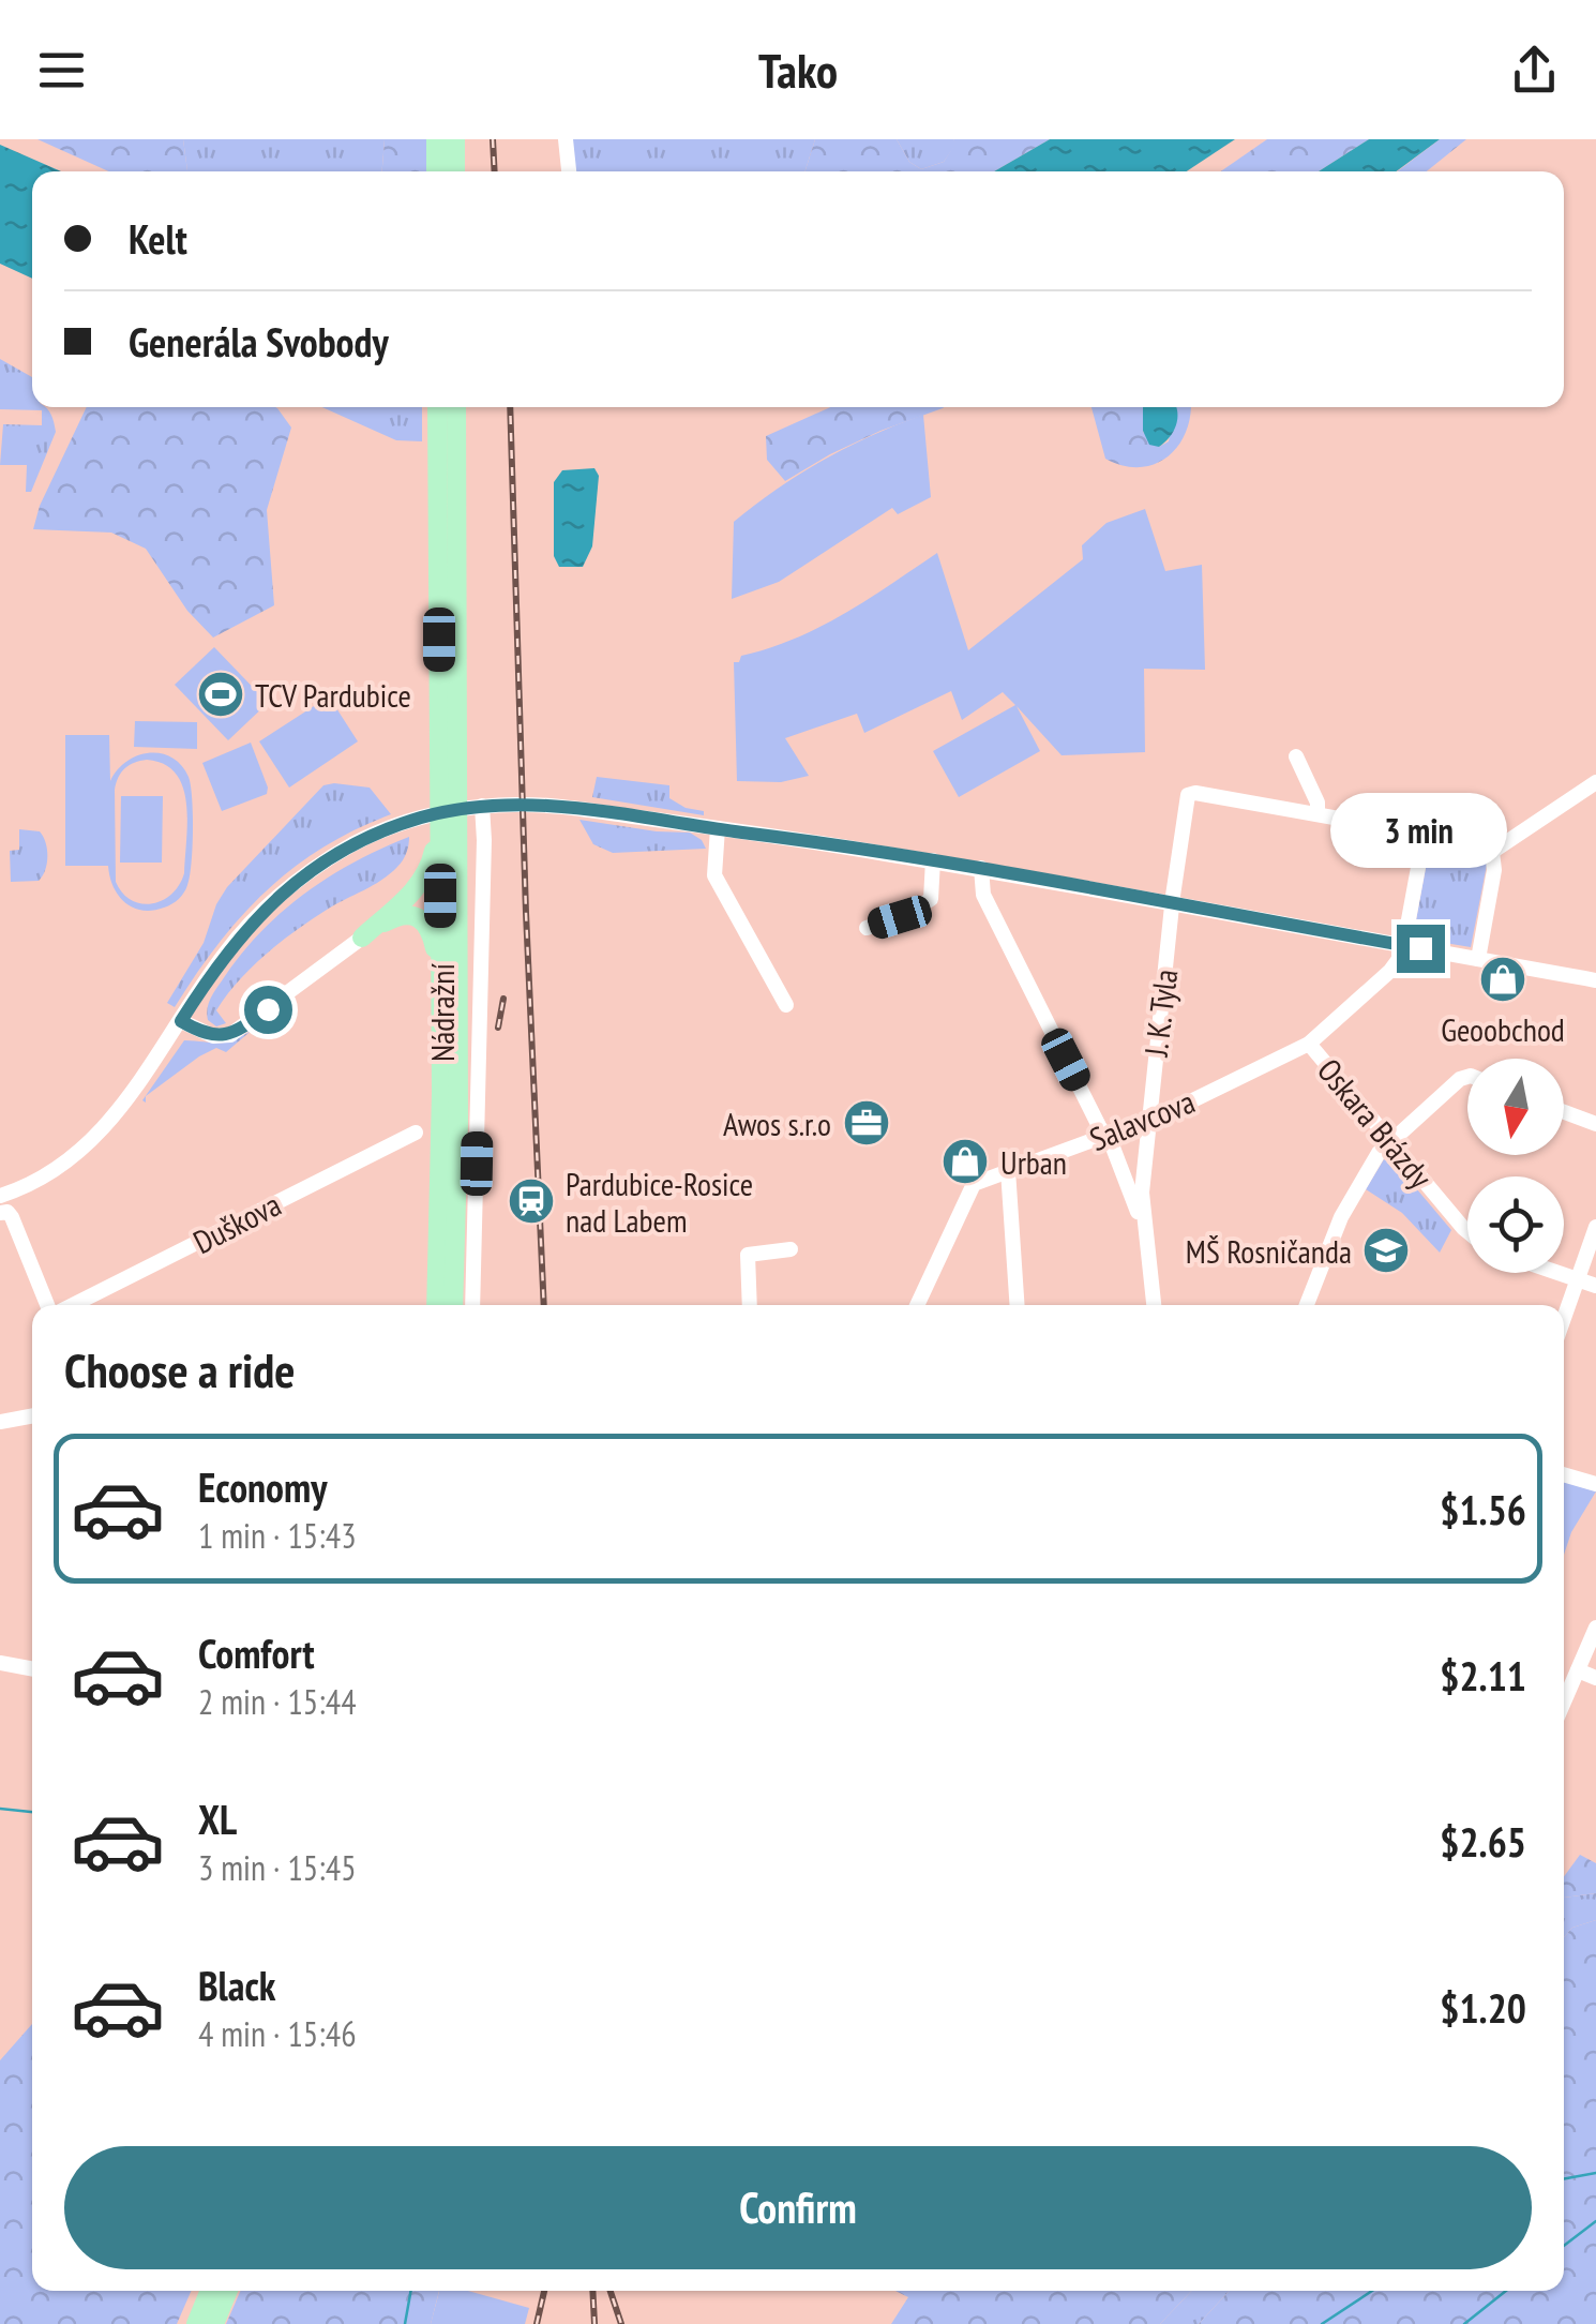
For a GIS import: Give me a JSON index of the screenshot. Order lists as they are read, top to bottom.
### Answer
{
  "streets": {
    "main road": ["Nádražní"],
    "street": [
      "J. K. Tyla",
      "Salavcova",
      "Oskara Brázdy",
      "Duškova"
    ]
  },
  "crossings": [
    ["J. K. Tyla", "Salavcova"],
    ["Salavcova", "Oskara Brázdy"]
  ],
  "places": {
    "sports": ["TCV Pardubice"],
    "shop": ["Geoobchod", "Urban"],
    "office": ["Awos s.r.o"],
    "station": ["Pardubice-Rosice nad Labem"],
    "school or university": ["MŠ Rosničanda"]
  },
  "north": "bottom",
  "page": {
    "header": "Tako",
    "banner": ["Kelt", "Generála Svobody"],
    "bubble": "3 min",
    "heading": "Choose a ride",
    "list": [
      {
        "name": "Economy",
        "note": "1 min · 15:43",
        "value": "$1.56"
      },
      {
        "name": "Comfort",
        "note": "2 min · 15:44",
        "value": "$2.11"
      },
      {
        "name": "XL",
        "note": "3 min · 15:45",
        "value": "$2.65"
      },
      {
        "name": "Black",
        "note": "4 min · 15:46",
        "value": "$1.20"
      }
    ],
    "buttons": "Confirm"
  }
}
